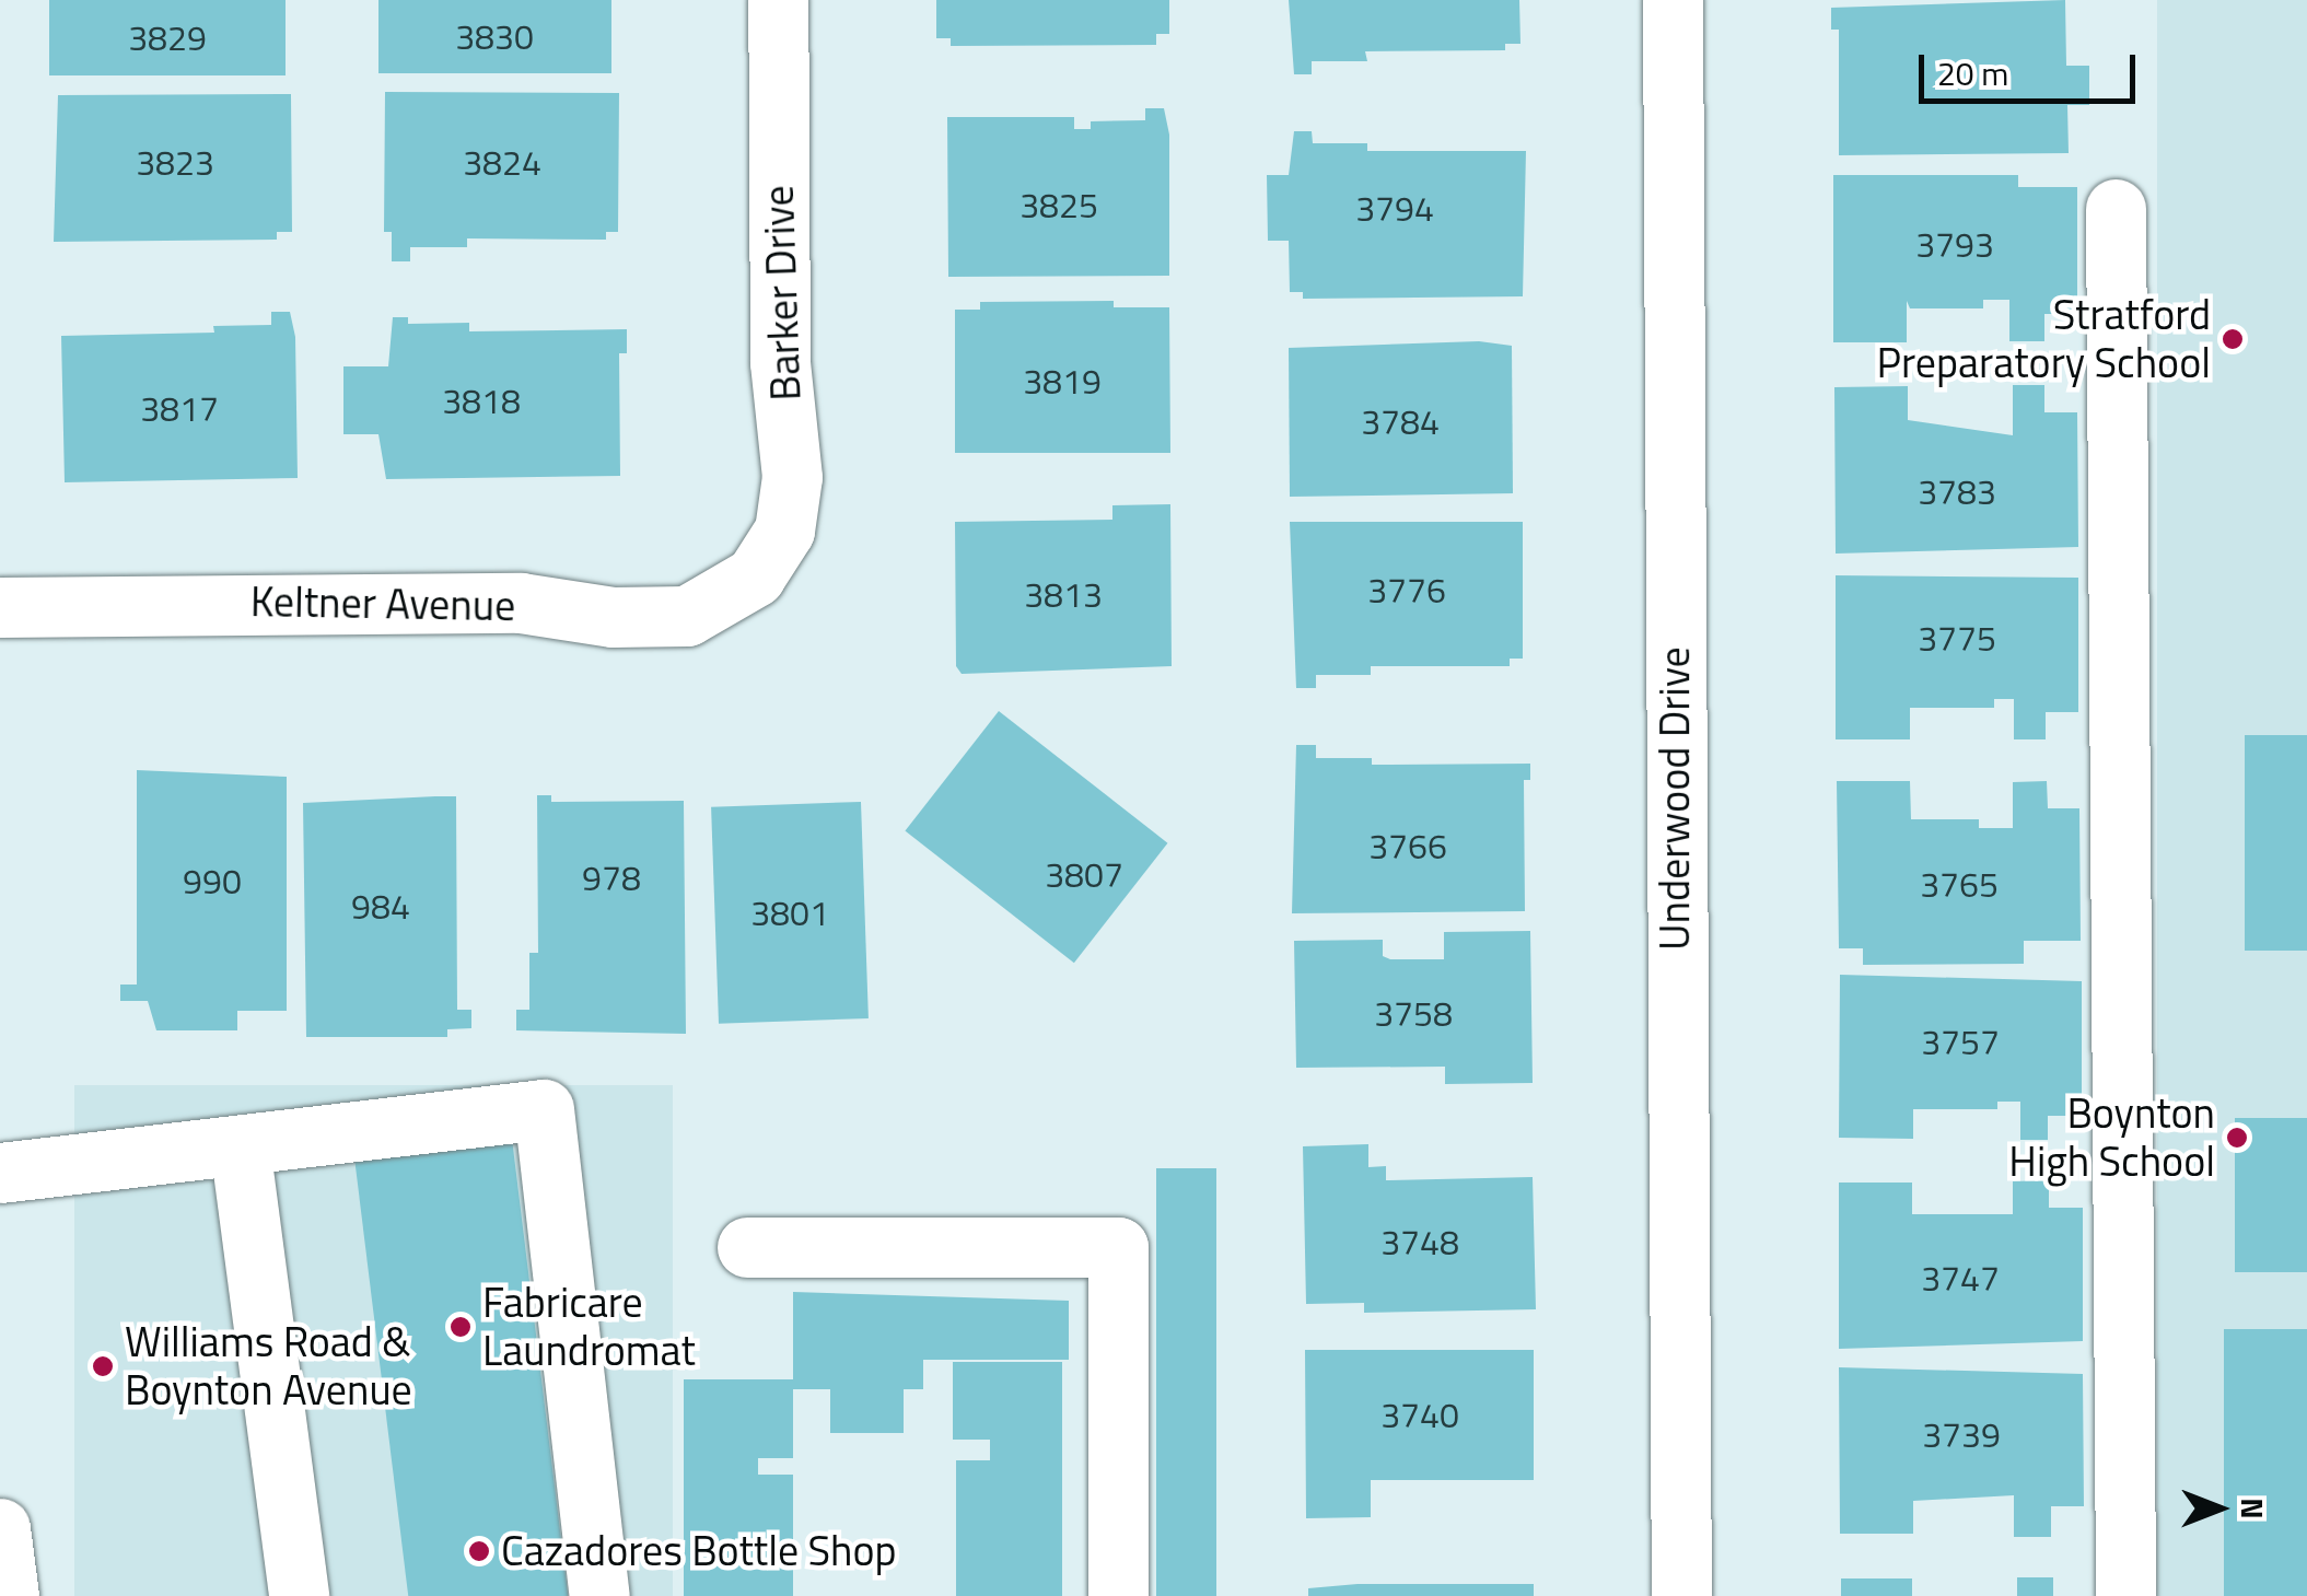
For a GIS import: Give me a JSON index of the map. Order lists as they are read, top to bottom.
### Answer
{
  "streets": {
    "street": ["Barker Drive", "Keltner Avenue", "Underwood Drive"]
  },
  "crossings": [
    ["Barker Drive", "Keltner Avenue"]
  ],
  "places": [
    "Stratford Preparatory School",
    "Boynton High School",
    "Fabricare Laundromat",
    "Williams Road & Boynton Avenue",
    "Cazadores Bottle Shop"
  ],
  "house_numbers": [
    "3830",
    "3829",
    "3823",
    "3824",
    "3825",
    "3794",
    "3793",
    "3819",
    "3818",
    "3817",
    "3784",
    "3783",
    "3776",
    "3813",
    "3775",
    "3766",
    "3807",
    "978",
    "990",
    "3765",
    "984",
    "3801",
    "3758",
    "3757",
    "3748",
    "3747",
    "3740",
    "3739"
  ],
  "scale_bar": "20 m",
  "north": "right"
}
